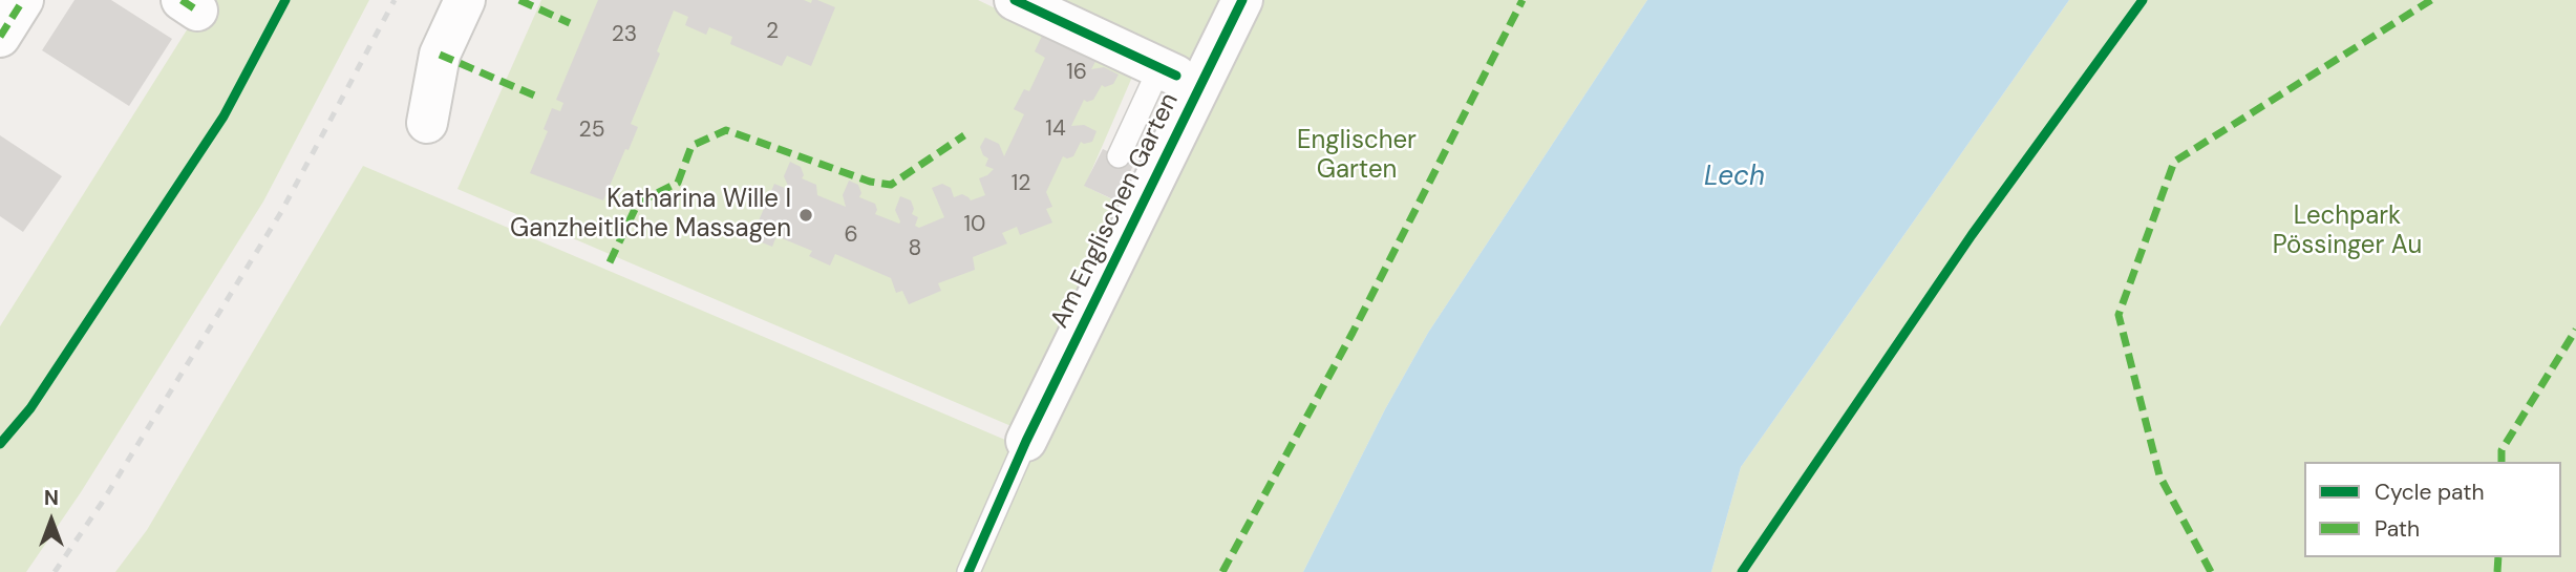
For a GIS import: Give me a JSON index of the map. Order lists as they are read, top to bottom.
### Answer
{
  "streets": {
    "street": ["Am Englischen Garten"]
  },
  "water": ["Lech"],
  "parks": ["Englischer Garten", "Lechpark Pössinger Au"],
  "places": ["Katharina Wille I Ganzheitliche Massagen"],
  "house_numbers": [
    "2",
    "23",
    "16",
    "14",
    "25",
    "12",
    "10",
    "6",
    "8"
  ],
  "legend": ["Cycle path", "Path"],
  "north": "top"
}
